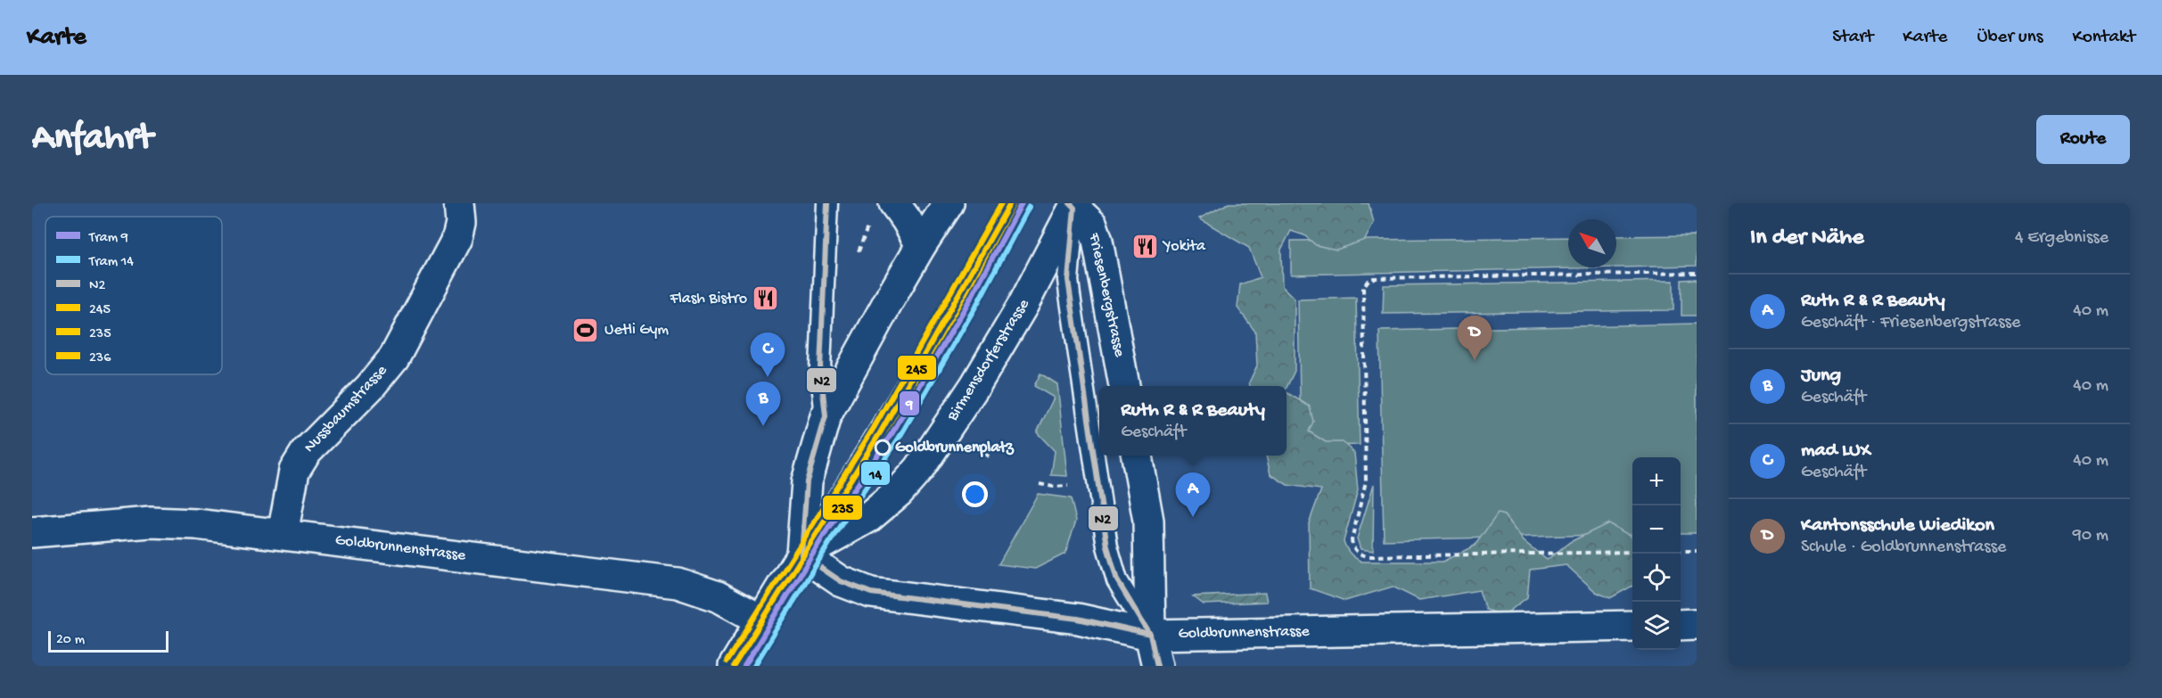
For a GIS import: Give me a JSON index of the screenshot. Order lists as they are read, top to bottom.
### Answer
{
  "streets": {
    "street": [
      "Friesenbergstrasse",
      "Birmensdorferstrasse",
      "Nussbaumstrasse",
      "Goldbrunnenstrasse"
    ]
  },
  "crossings": [
    ["Friesenbergstrasse", "Birmensdorferstrasse"],
    ["Birmensdorferstrasse", "Goldbrunnenstrasse"],
    ["Nussbaumstrasse", "Goldbrunnenstrasse"]
  ],
  "places": {
    "restaurant": ["Yokita", "Flash Bistro"],
    "sports": ["Uetli Gym"],
    "other": ["Goldbrunnenplatz"]
  },
  "lines": [
    "tram line 9",
    "transit line N2",
    "transit line 245",
    "transit line 236",
    "tram line 14",
    "transit line 235"
  ],
  "legend": [
    "Tram 9",
    "Tram 14",
    "N2",
    "245",
    "235",
    "236"
  ],
  "scale_bar": "20 m",
  "north": "top left",
  "page": {
    "header": "Karte",
    "nav": [
      "Start",
      "Karte",
      "Über uns",
      "Kontakt"
    ],
    "buttons": "Route",
    "title": "Anfahrt",
    "heading": ["In der Nähe", "4 Ergebnisse"],
    "list": [
      {
        "mark": "A",
        "name": "Ruth R & R Beauty",
        "note": "Geschäft · Friesenbergstrasse",
        "value": "40 m"
      },
      {
        "mark": "B",
        "name": "Jung",
        "note": "Geschäft",
        "value": "40 m"
      },
      {
        "mark": "C",
        "name": "mad LUX",
        "note": "Geschäft",
        "value": "40 m"
      },
      {
        "mark": "D",
        "name": "Kantonsschule Wiedikon",
        "note": "Schule · Goldbrunnenstrasse",
        "value": "90 m"
      }
    ],
    "pins": [
      "D",
      "C",
      "B",
      "A"
    ],
    "popup": ["Ruth R & R Beauty", "Geschäft"],
    "map_buttons": ["+", "−"],
    "scale": "20 m"
  }
}
